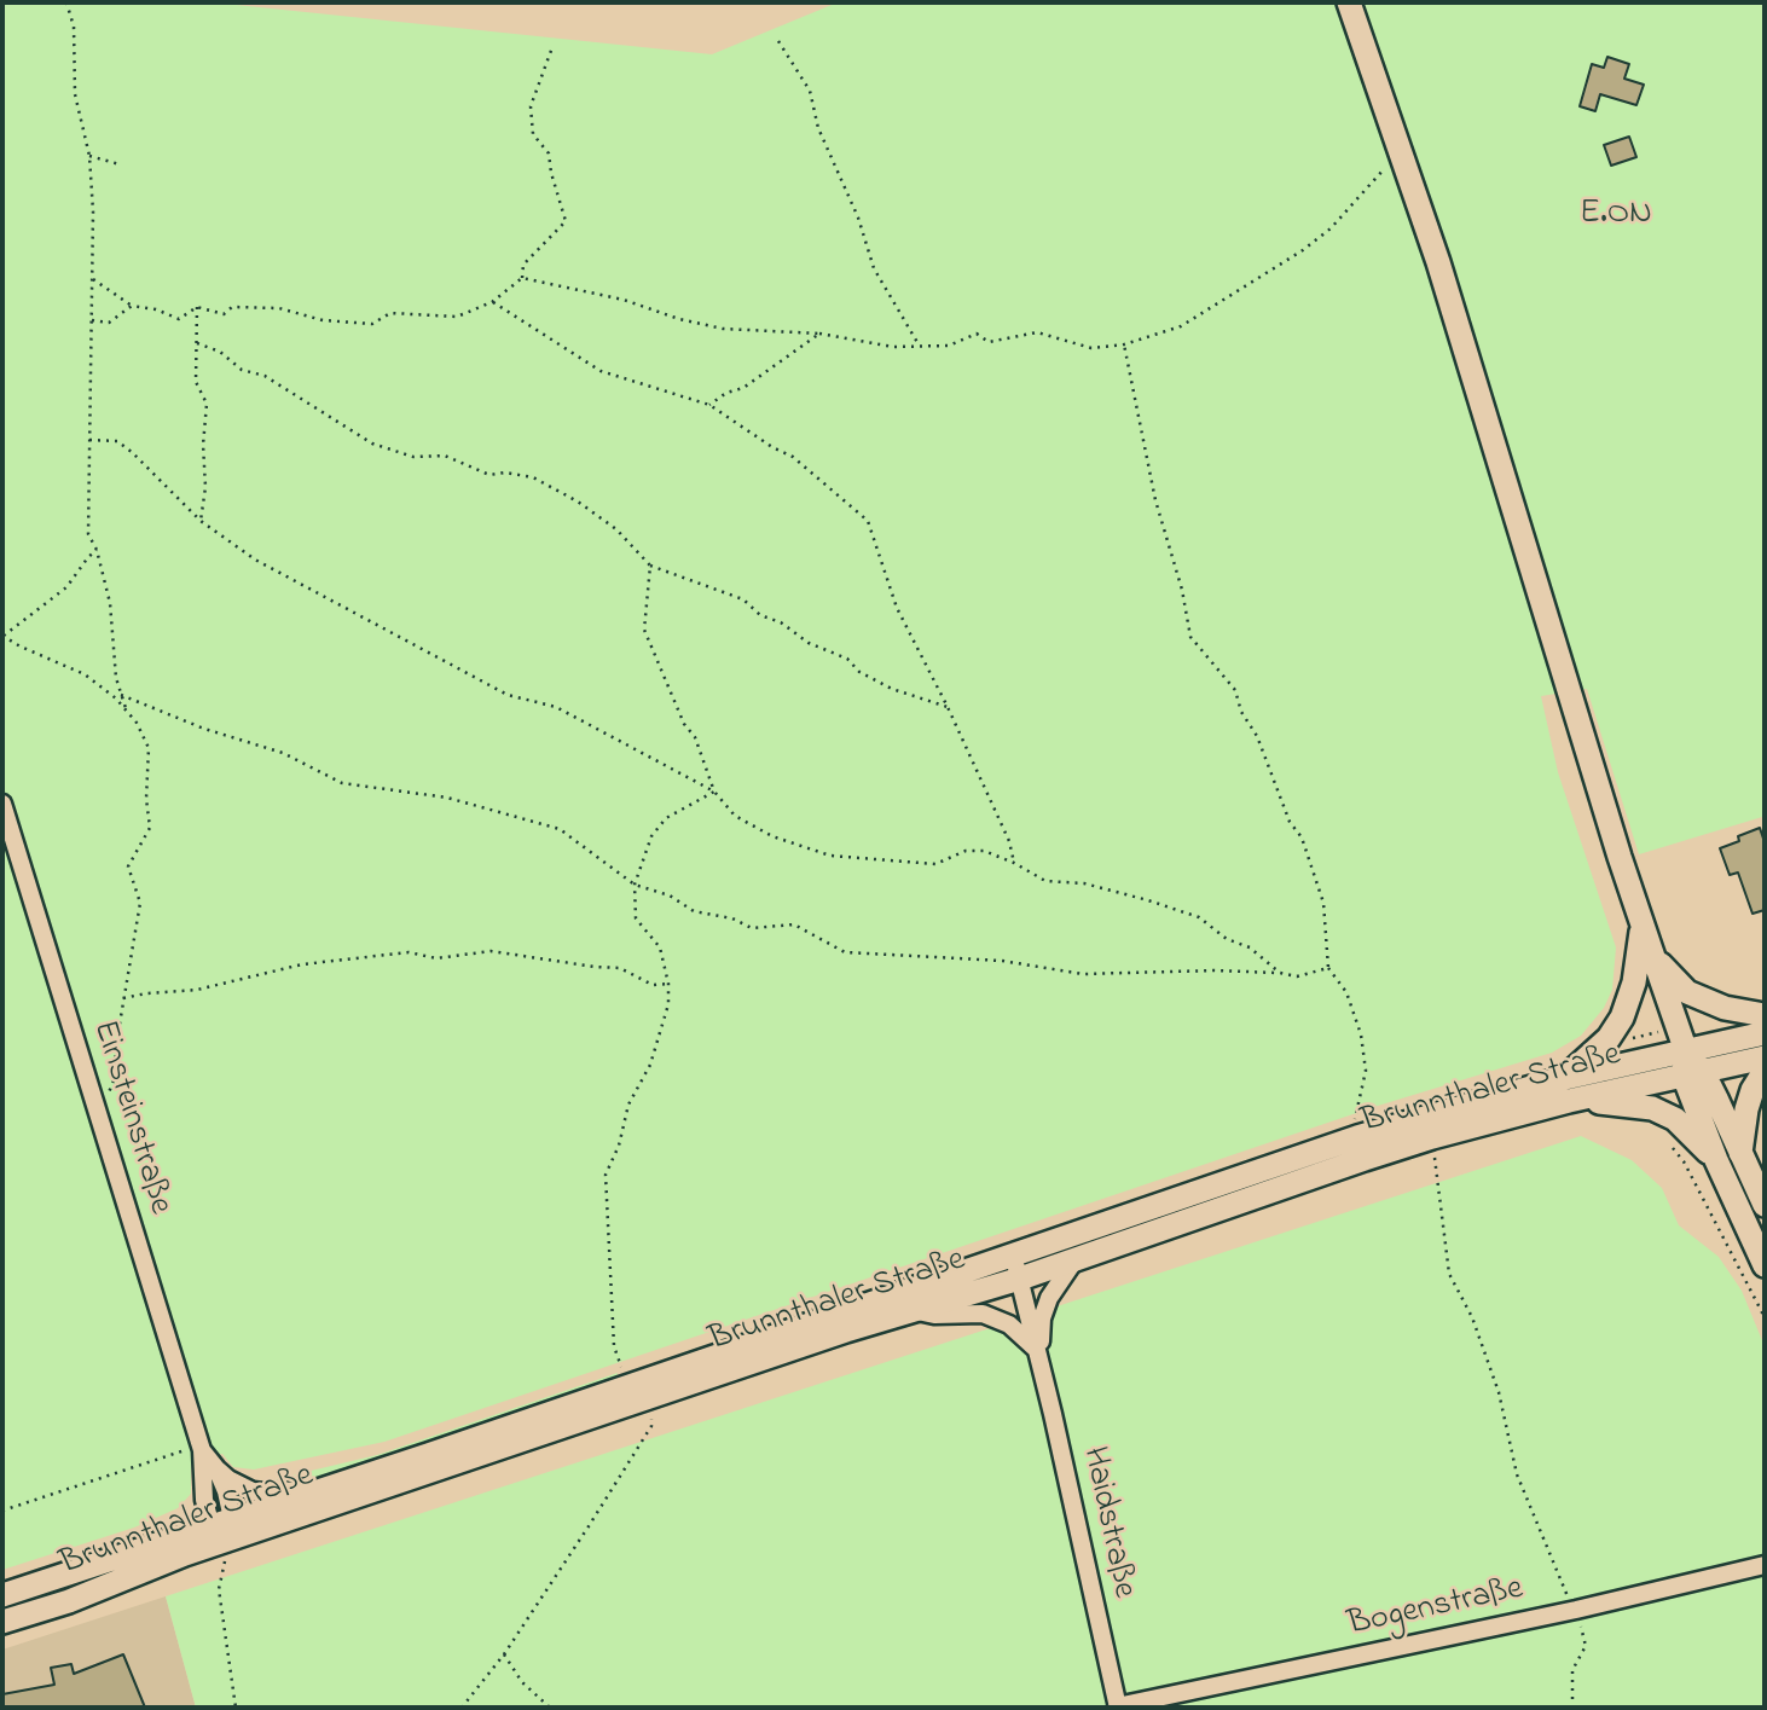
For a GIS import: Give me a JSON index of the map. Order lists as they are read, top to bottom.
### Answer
{
  "streets": {
    "main road": ["Brunnthaler Straße"],
    "street": ["Einsteinstraße", "Haidstraße", "Bogenstraße"]
  },
  "crossings": [
    ["Brunnthaler Straße", "Einsteinstraße"],
    ["Brunnthaler Straße", "Haidstraße"],
    ["Haidstraße", "Bogenstraße"]
  ],
  "parks": ["E.ON"]
}
